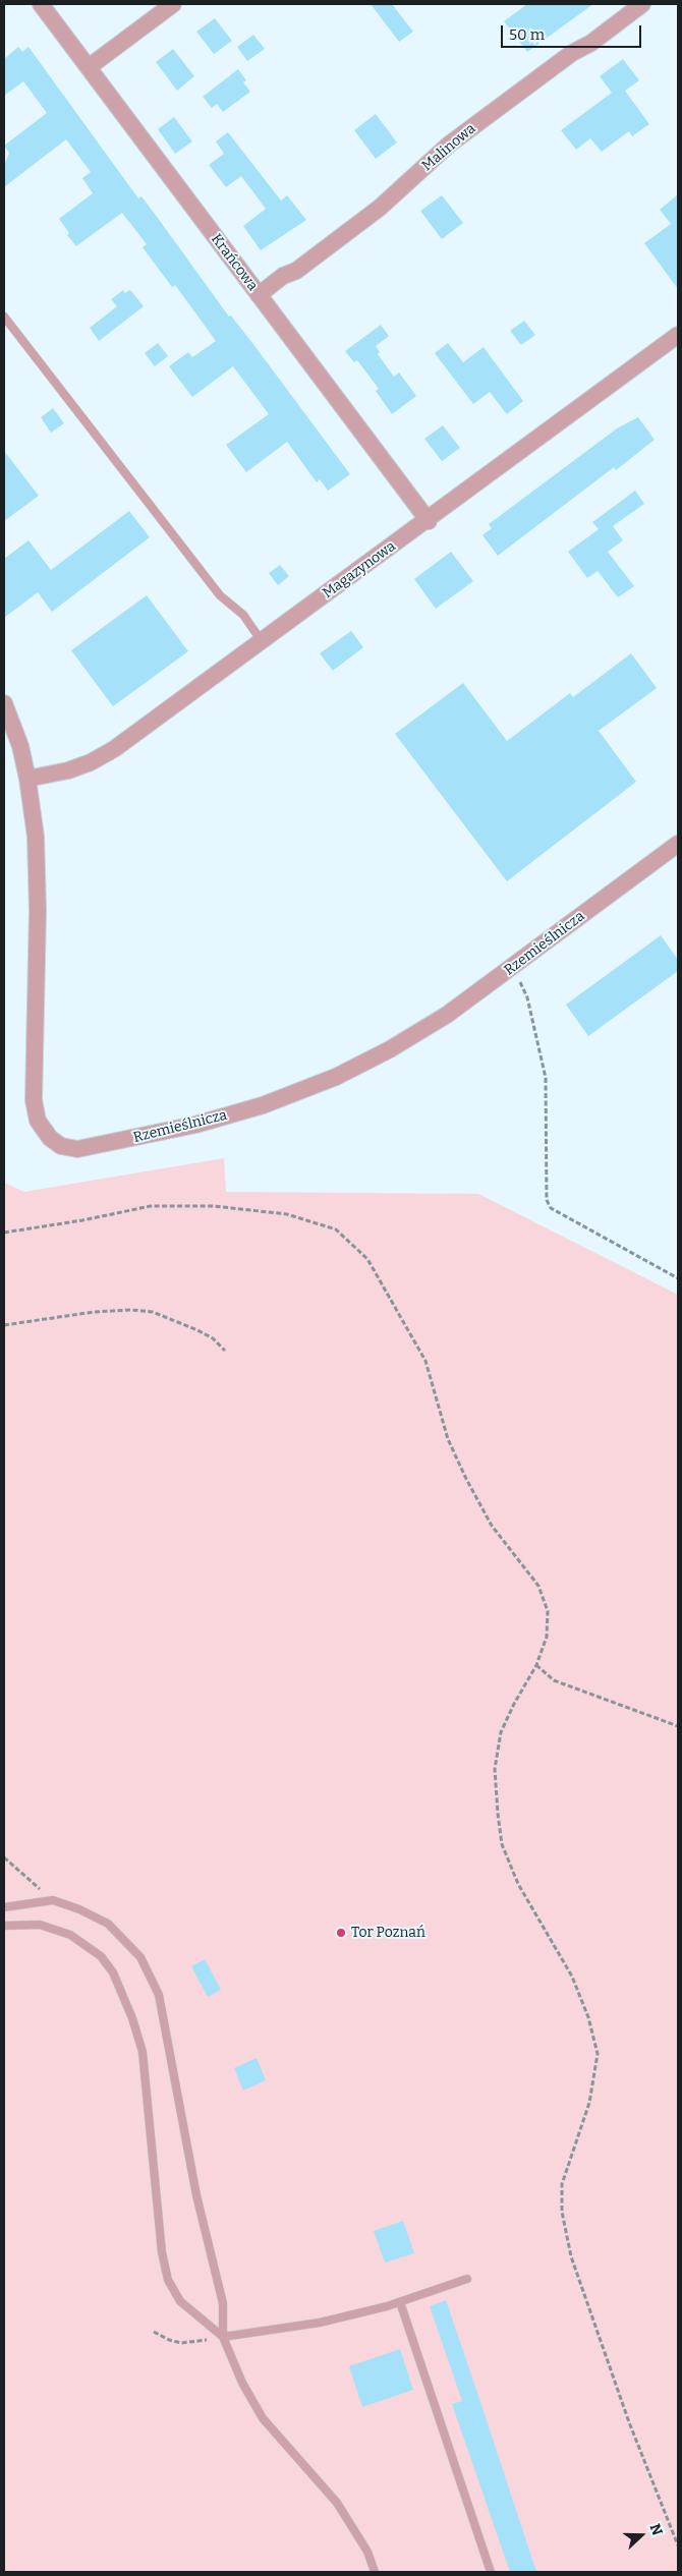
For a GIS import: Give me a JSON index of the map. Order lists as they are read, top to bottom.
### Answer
{
  "streets": {
    "street": [
      "Malinowa",
      "Krańcowa",
      "Magazynowa",
      "Rzemieślnicza"
    ]
  },
  "crossings": [
    ["Malinowa", "Krańcowa"],
    ["Krańcowa", "Magazynowa"],
    ["Magazynowa", "Rzemieślnicza"]
  ],
  "places": ["Tor Poznań"],
  "scale_bar": "50 m",
  "north": "right"
}
